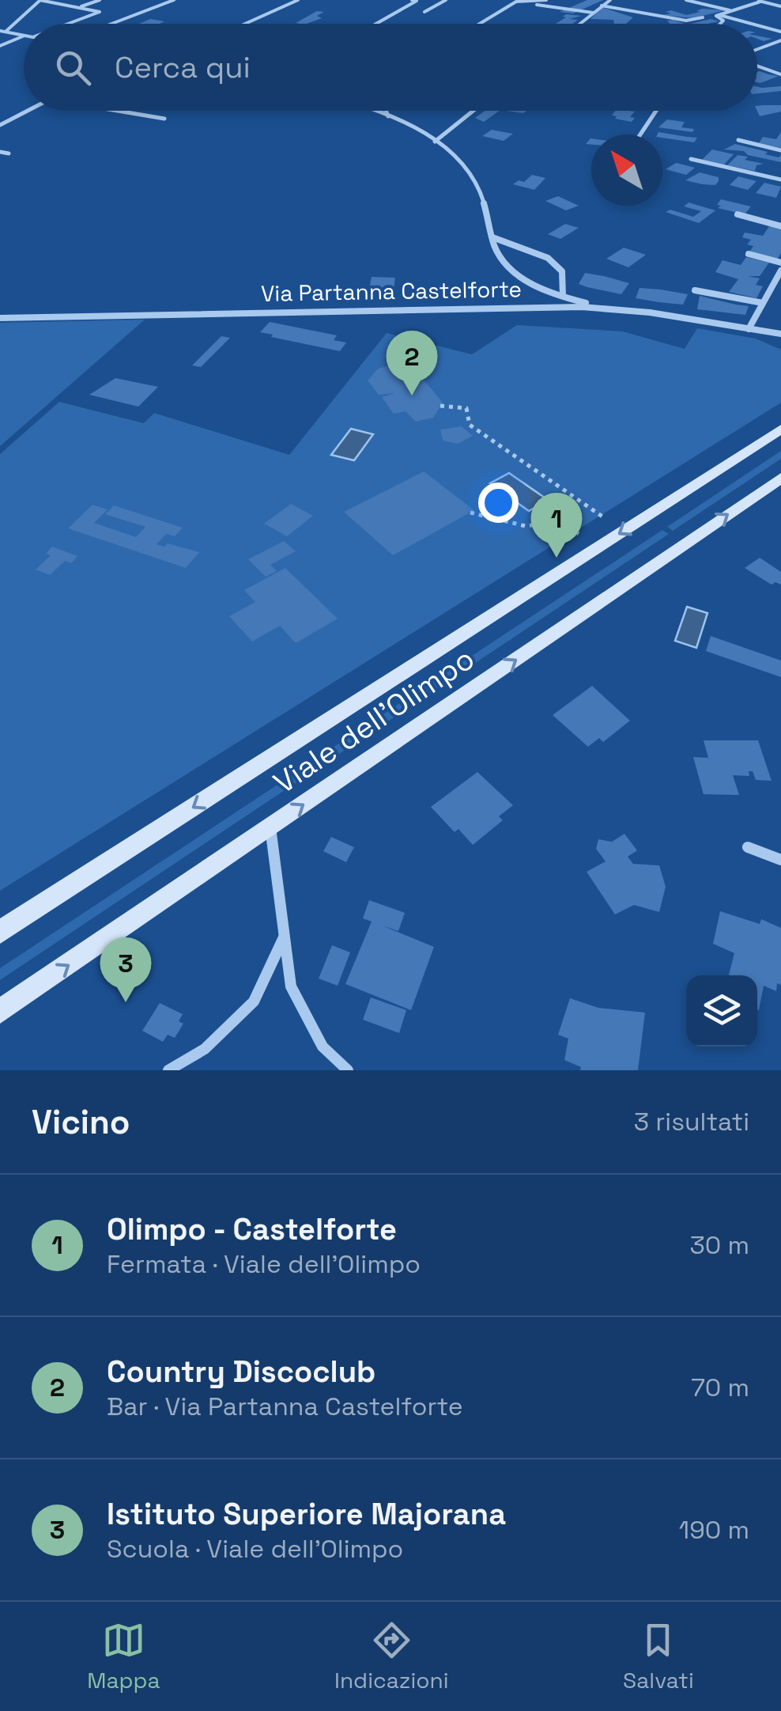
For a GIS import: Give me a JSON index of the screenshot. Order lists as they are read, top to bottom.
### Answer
{
  "streets": {
    "street": ["Via Partanna Castelforte", "Viale dell'Olimpo"]
  },
  "north": "top left",
  "page": {
    "search": "Cerca qui",
    "pins": ["2", "1", "3"],
    "heading": ["Vicino", "3 risultati"],
    "list": [
      {
        "mark": "1",
        "name": "Olimpo - Castelforte",
        "note": "Fermata · Viale dell'Olimpo",
        "value": "30 m"
      },
      {
        "mark": "2",
        "name": "Country Discoclub",
        "note": "Bar · Via Partanna Castelforte",
        "value": "70 m"
      },
      {
        "mark": "3",
        "name": "Istituto Superiore Majorana",
        "note": "Scuola · Viale dell'Olimpo",
        "value": "190 m"
      }
    ],
    "nav": ["Mappa", "Indicazioni", "Salvati"]
  }
}
